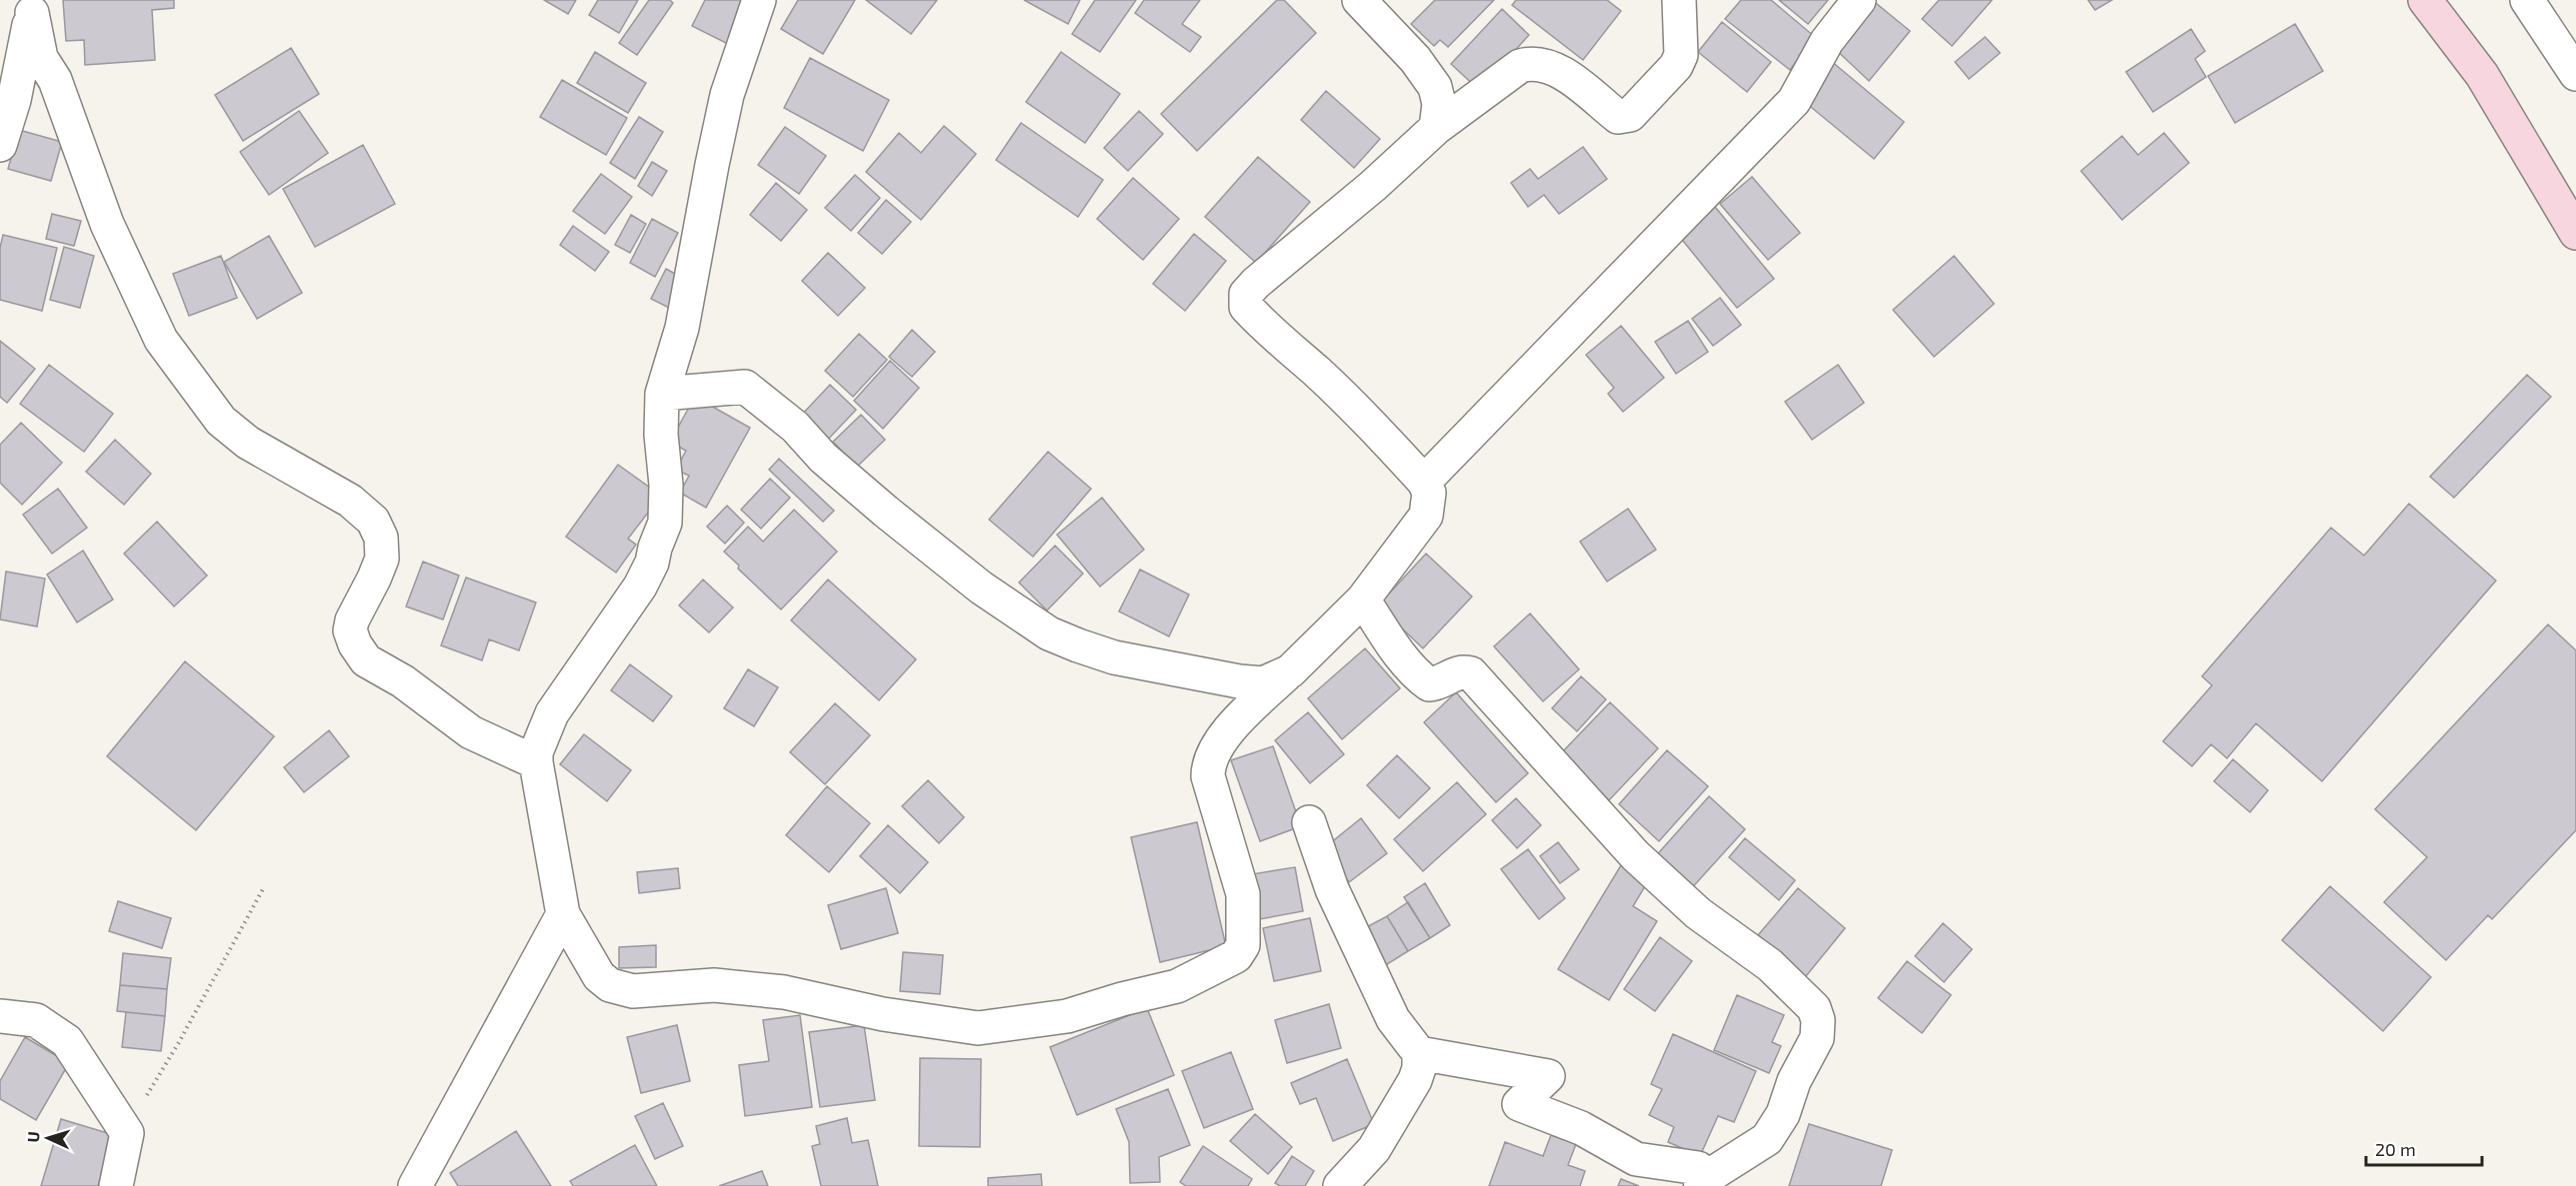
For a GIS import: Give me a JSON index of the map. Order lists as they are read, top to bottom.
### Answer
{
  "scale_bar": "20 m",
  "north": "left"
}
